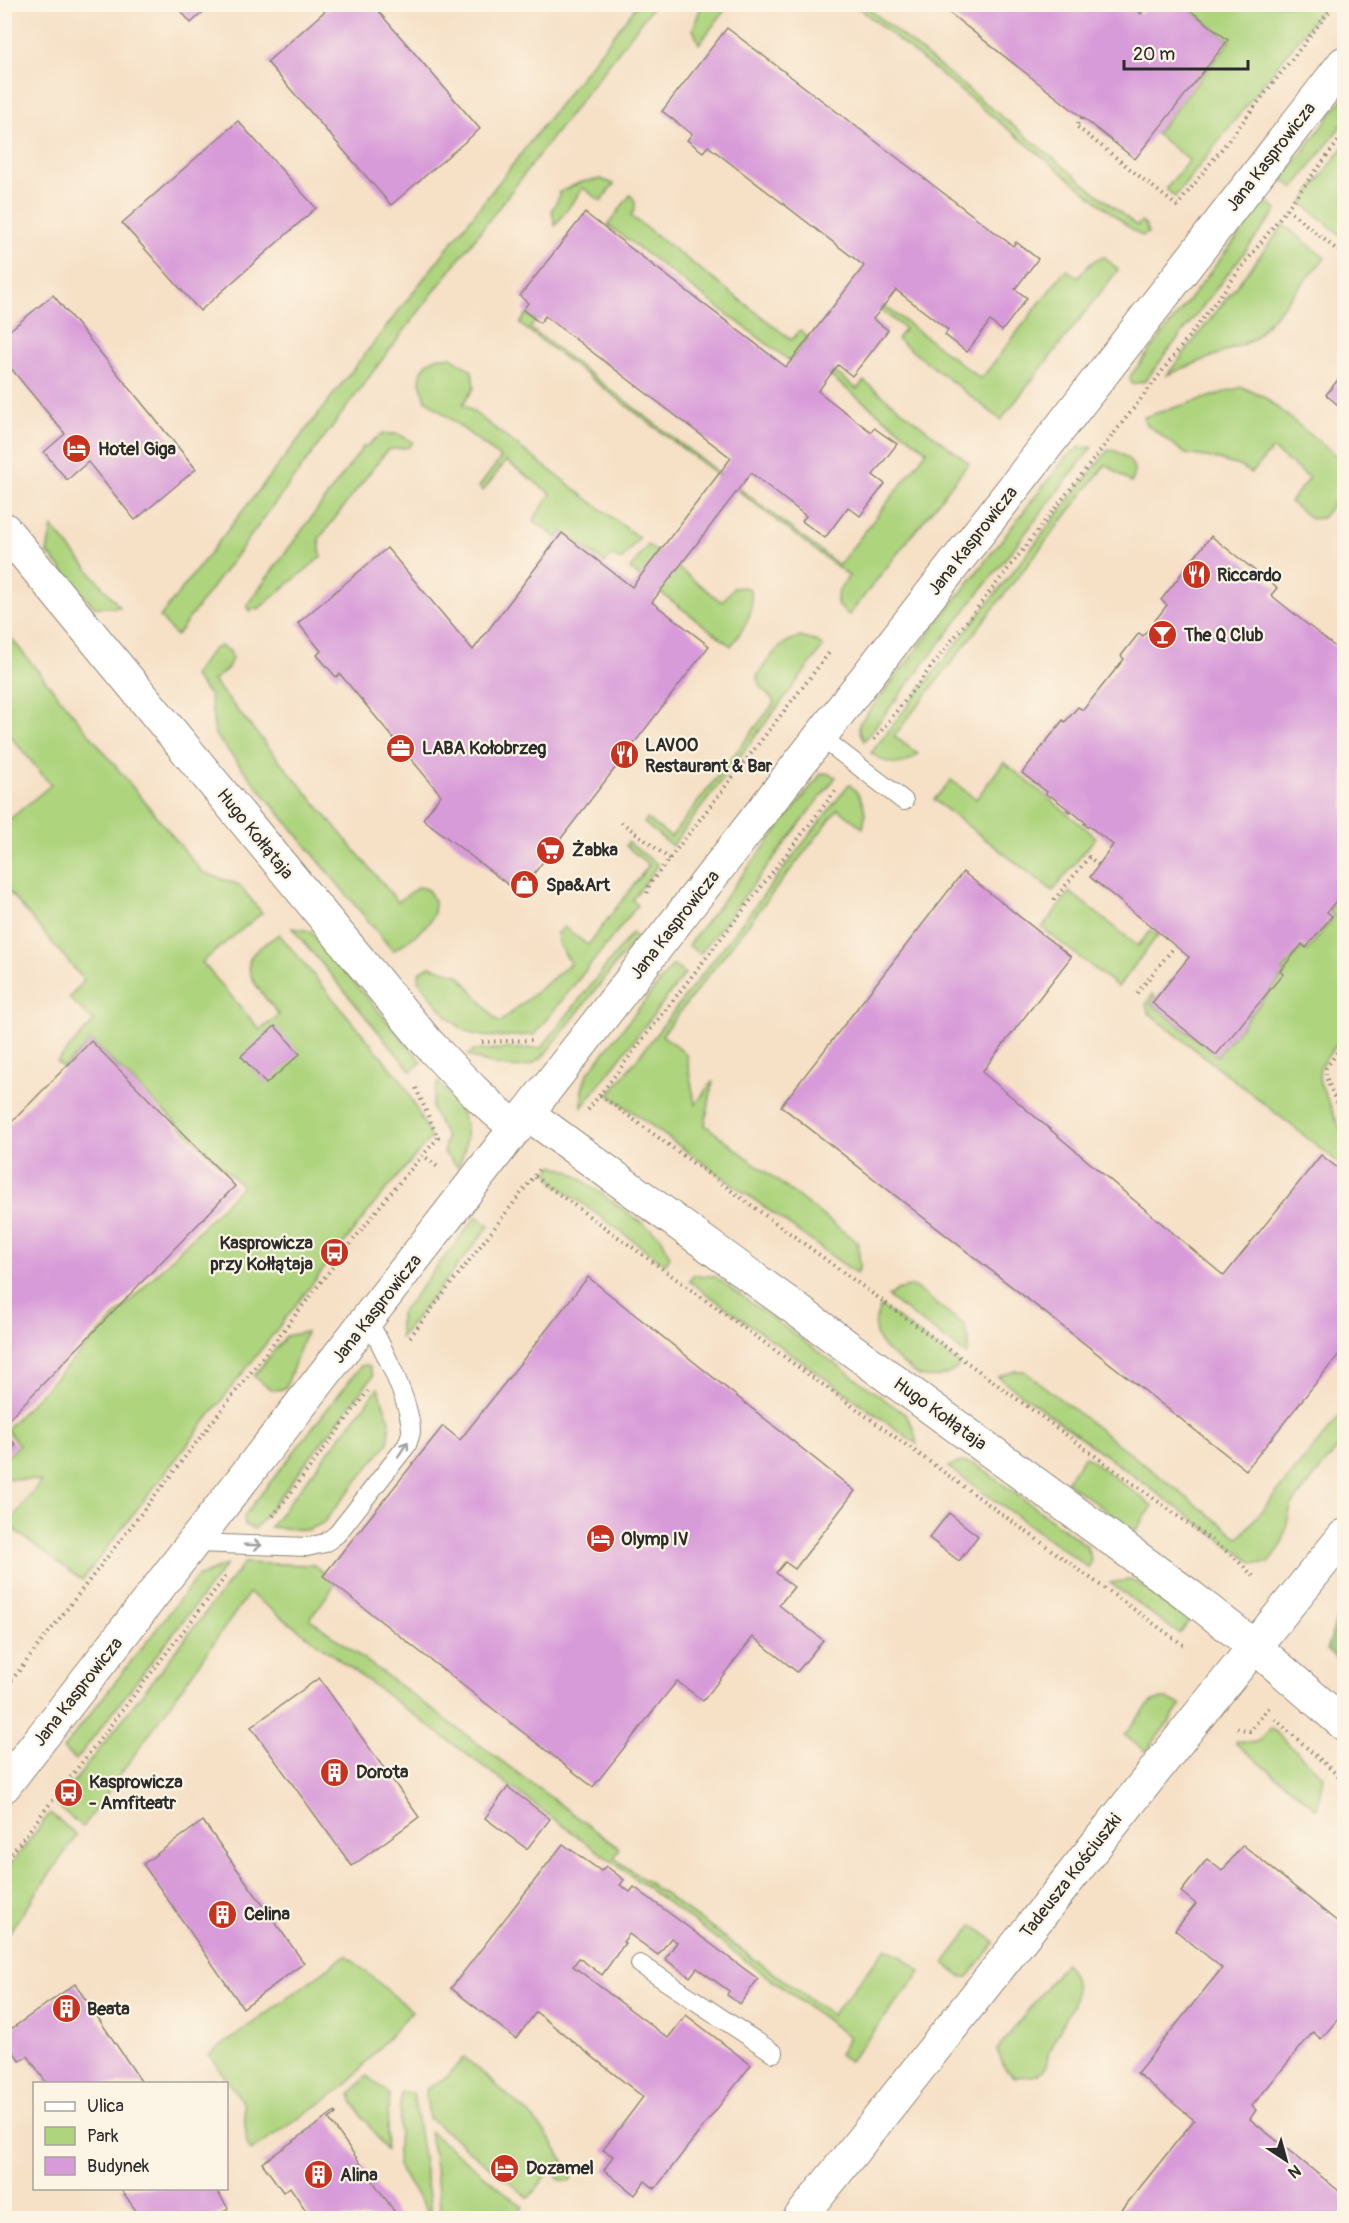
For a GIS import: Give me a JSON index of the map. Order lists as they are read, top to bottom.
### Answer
{
  "streets": {
    "street": ["Jana Kasprowicza", "Hugo Kołłątaja", "Tadeusza Kościuszki"]
  },
  "crossings": [
    ["Jana Kasprowicza", "Hugo Kołłątaja"],
    ["Hugo Kołłątaja", "Tadeusza Kościuszki"]
  ],
  "places": {
    "hotel": ["Hotel Giga", "Olymp IV", "Dozamel"],
    "restaurant": ["Riccardo", "LAVOO Restaurant & Bar"],
    "bar": ["The Q Club"],
    "office": ["LABA Kołobrzeg"],
    "supermarket": ["Żabka"],
    "shop": ["Spa&Art"],
    "bus stop": ["Kasprowicza przy Kołłątaja", "Kasprowicza - Amfiteatr"],
    "building": [
      "Dorota",
      "Celina",
      "Beata",
      "Alina"
    ]
  },
  "legend": ["Ulica", "Park", "Budynek"],
  "scale_bar": "20 m",
  "north": "bottom right"
}
